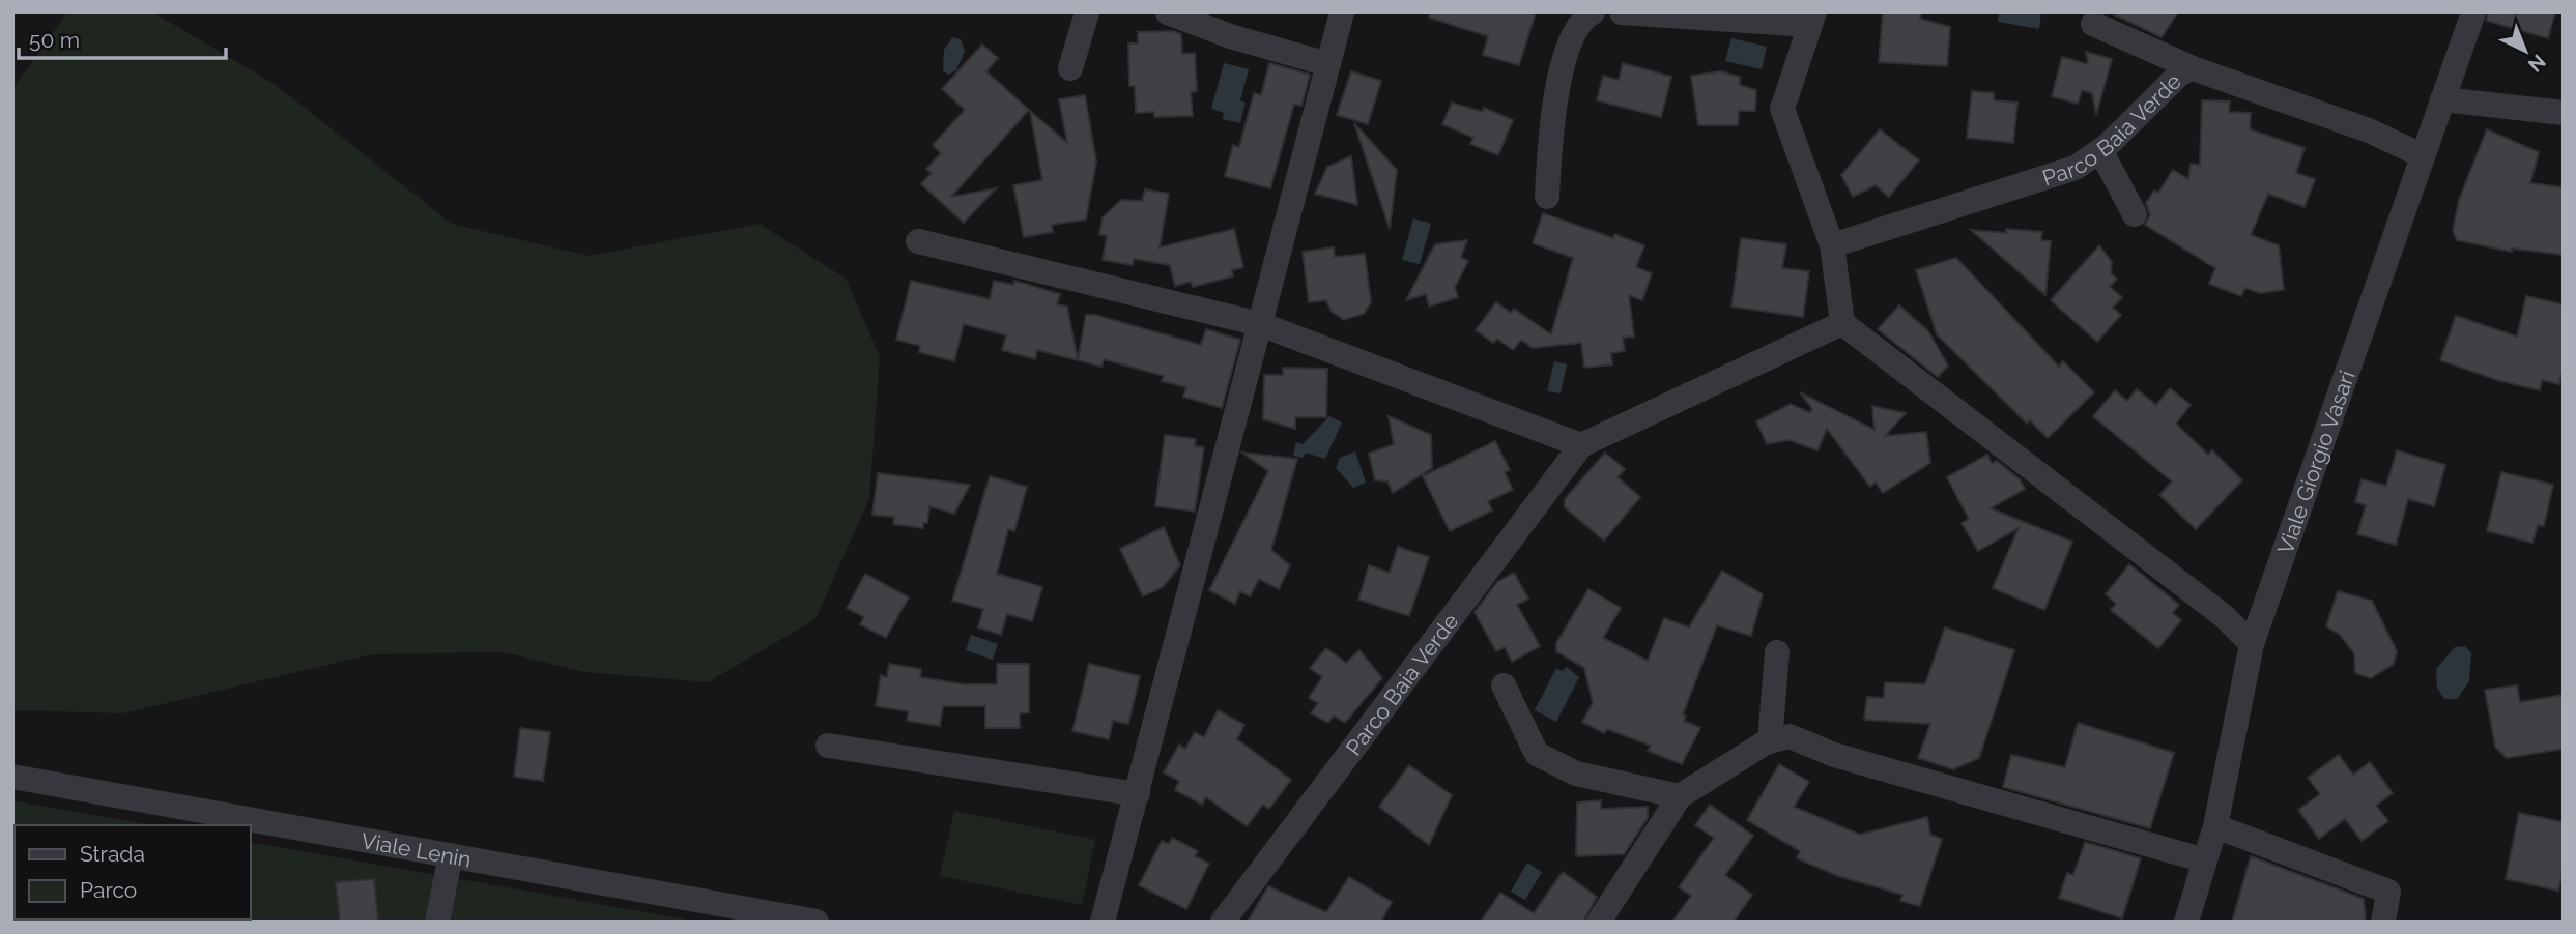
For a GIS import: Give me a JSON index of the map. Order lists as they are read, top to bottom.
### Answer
{
  "streets": {
    "street": ["Parco Baia Verde", "Viale Giorgio Vasari", "Viale Lenin"]
  },
  "crossings": [
    ["Parco Baia Verde", "Viale Giorgio Vasari"]
  ],
  "legend": ["Strada", "Parco"],
  "scale_bar": "50 m",
  "north": "bottom right"
}
